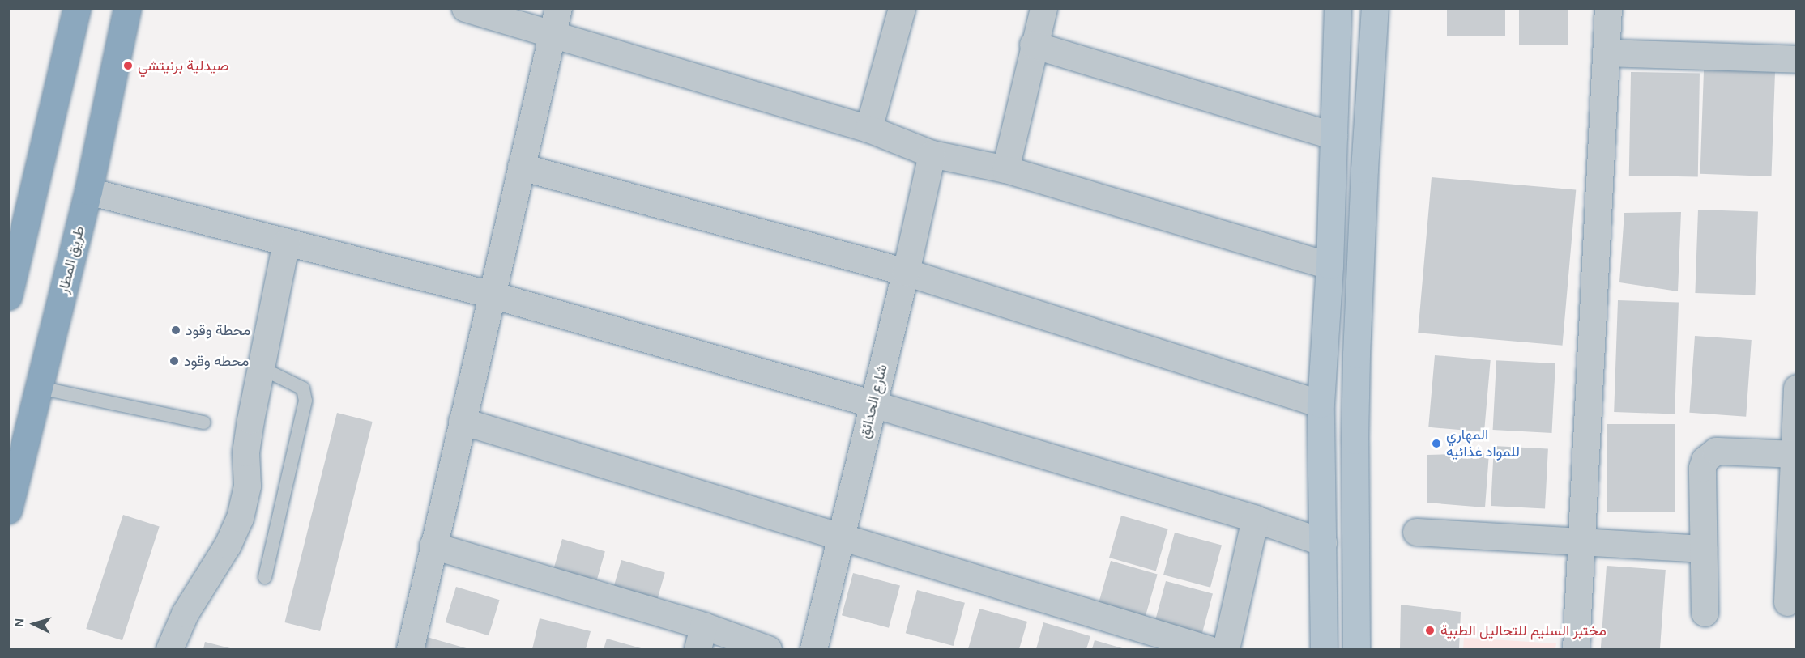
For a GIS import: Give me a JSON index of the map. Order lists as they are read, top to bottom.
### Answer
{
  "streets": {
    "highway": ["طريق المطار"],
    "street": ["شارع الحدائق"]
  },
  "places": [
    "صيدلية برنيتشي",
    "محطة وقود",
    "محطه وقود",
    "المهاري للمواد غذائيه",
    "مختبر السليم للتحاليل الطبية"
  ],
  "north": "left"
}
